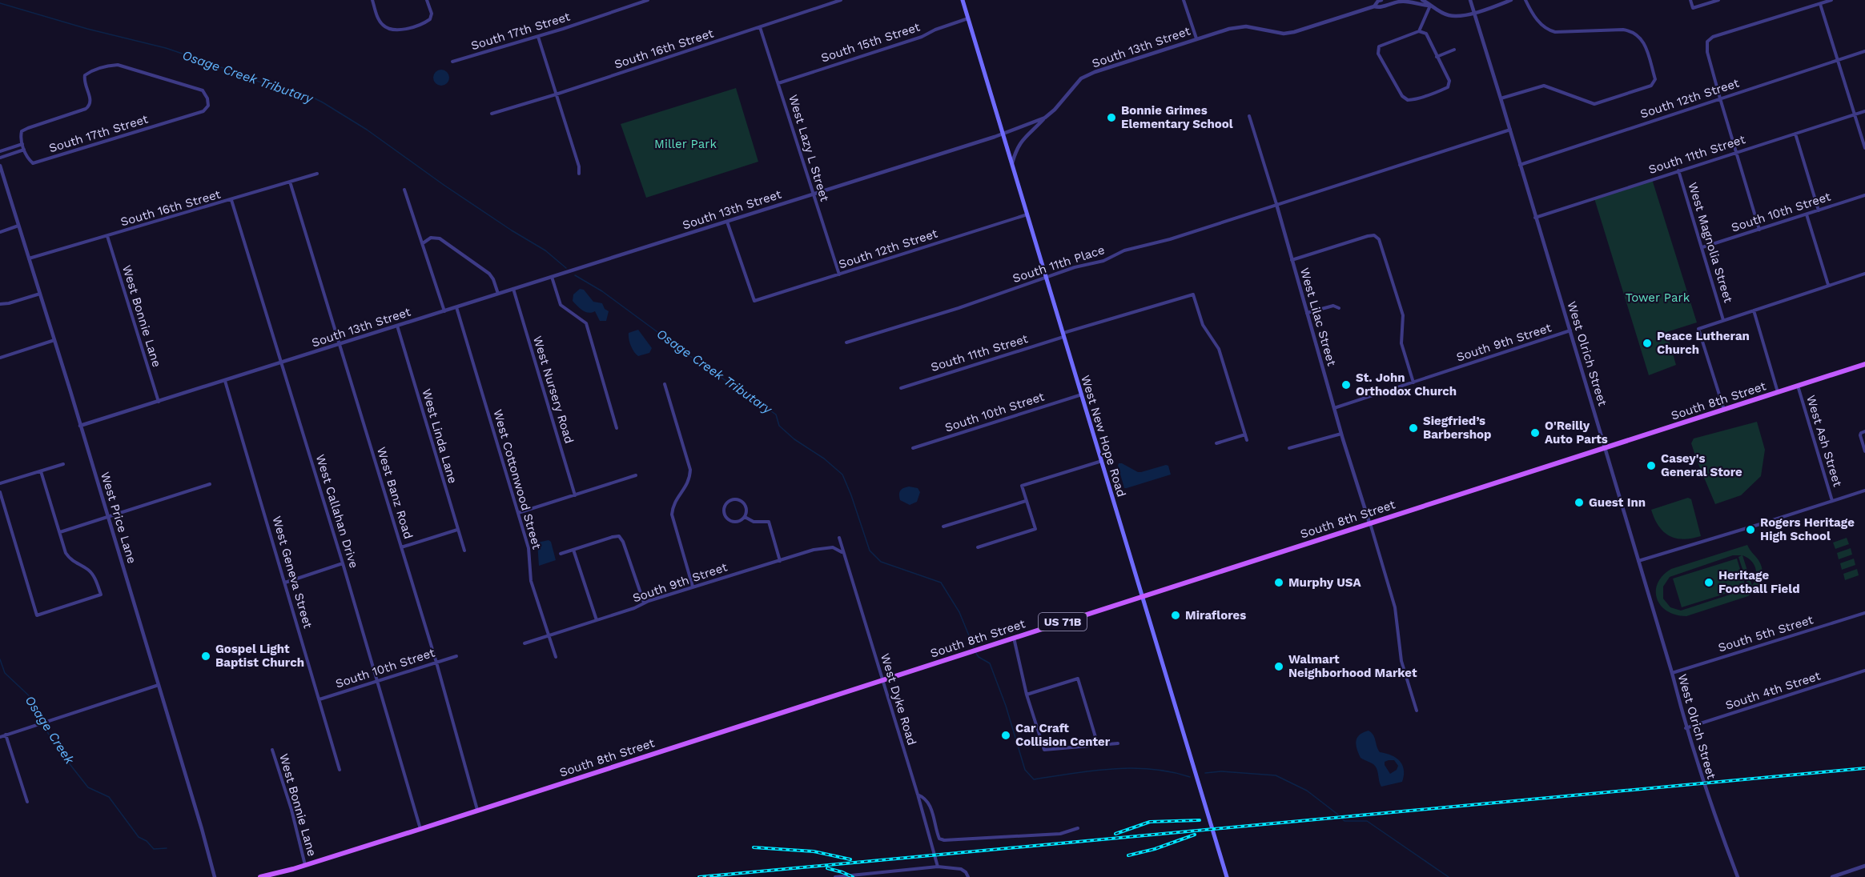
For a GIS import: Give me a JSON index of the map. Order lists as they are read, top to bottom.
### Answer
{
  "streets": {
    "main road": ["South 8th Street", "West New Hope Road", "US 71B"],
    "street": [
      "South 17th Street",
      "South 15th Street",
      "South 13th Street",
      "South 16th Street",
      "South 12th Street",
      "West Lazy L Street",
      "South 11th Street",
      "South 10th Street",
      "West Magnolia Street",
      "South 11th Place",
      "West Bonnie Lane",
      "West Lilac Street",
      "South 9th Street",
      "West Olrich Street",
      "West Nursery Road",
      "West Linda Lane",
      "West Ash Street",
      "West Cottonwood Street",
      "West Banz Road",
      "West Callahan Drive",
      "West Price Lane",
      "West Geneva Street",
      "South 5th Street",
      "South 4th Street",
      "West Dyke Road"
    ]
  },
  "crossings": [
    ["South 15th Street", "West Lazy L Street"],
    ["South 15th Street", "West New Hope Road"],
    ["South 13th Street", "South 12th Street"],
    ["South 13th Street", "West Lazy L Street"],
    ["South 13th Street", "West Bonnie Lane"],
    ["South 13th Street", "West Olrich Street"],
    ["South 13th Street", "West Nursery Road"],
    ["South 13th Street", "West Linda Lane"],
    ["South 13th Street", "West New Hope Road"],
    ["South 13th Street", "West Cottonwood Street"],
    ["South 13th Street", "West Banz Road"],
    ["South 13th Street", "West Callahan Drive"],
    ["South 13th Street", "West Price Lane"],
    ["South 13th Street", "West Geneva Street"],
    ["South 16th Street", "West Lazy L Street"],
    ["South 16th Street", "West Bonnie Lane"],
    ["South 16th Street", "West Banz Road"],
    ["South 16th Street", "West Callahan Drive"],
    ["South 16th Street", "West Price Lane"],
    ["South 12th Street", "West Lazy L Street"],
    ["South 12th Street", "West Olrich Street"],
    ["South 12th Street", "West New Hope Road"],
    ["South 11th Street", "West Magnolia Street"],
    ["South 11th Street", "West Olrich Street"],
    ["South 11th Street", "West New Hope Road"],
    ["South 10th Street", "West Magnolia Street"],
    ["South 10th Street", "West New Hope Road"],
    ["South 10th Street", "West Banz Road"],
    ["South 10th Street", "West Callahan Drive"],
    ["South 10th Street", "West Geneva Street"],
    ["South 11th Place", "West Lilac Street"],
    ["South 11th Place", "West Olrich Street"],
    ["South 11th Place", "West New Hope Road"],
    ["West Bonnie Lane", "South 8th Street"],
    ["West Lilac Street", "South 9th Street"],
    ["West Lilac Street", "South 8th Street"],
    ["South 9th Street", "West Olrich Street"],
    ["South 9th Street", "West Cottonwood Street"],
    ["South 9th Street", "West Dyke Road"],
    ["West Olrich Street", "South 8th Street"],
    ["West Olrich Street", "South 5th Street"],
    ["West Olrich Street", "South 4th Street"],
    ["South 8th Street", "West New Hope Road"],
    ["South 8th Street", "West Ash Street"],
    ["South 8th Street", "West Banz Road"],
    ["South 8th Street", "West Callahan Drive"],
    ["South 8th Street", "West Dyke Road"]
  ],
  "water": ["Osage Creek Tributary", "Osage Creek"],
  "parks": ["Miller Park", "Tower Park"],
  "places": [
    "Bonnie Grimes Elementary School",
    "Peace Lutheran Church",
    "St. John Orthodox Church",
    "Siegfried’s Barbershop",
    "O'Reilly Auto Parts",
    "Casey's General Store",
    "Guest Inn",
    "Rogers Heritage High School",
    "Murphy USA",
    "Heritage Football Field",
    "Miraflores",
    "Gospel Light Baptist Church",
    "Walmart Neighborhood Market",
    "Car Craft Collision Center"
  ]
}
